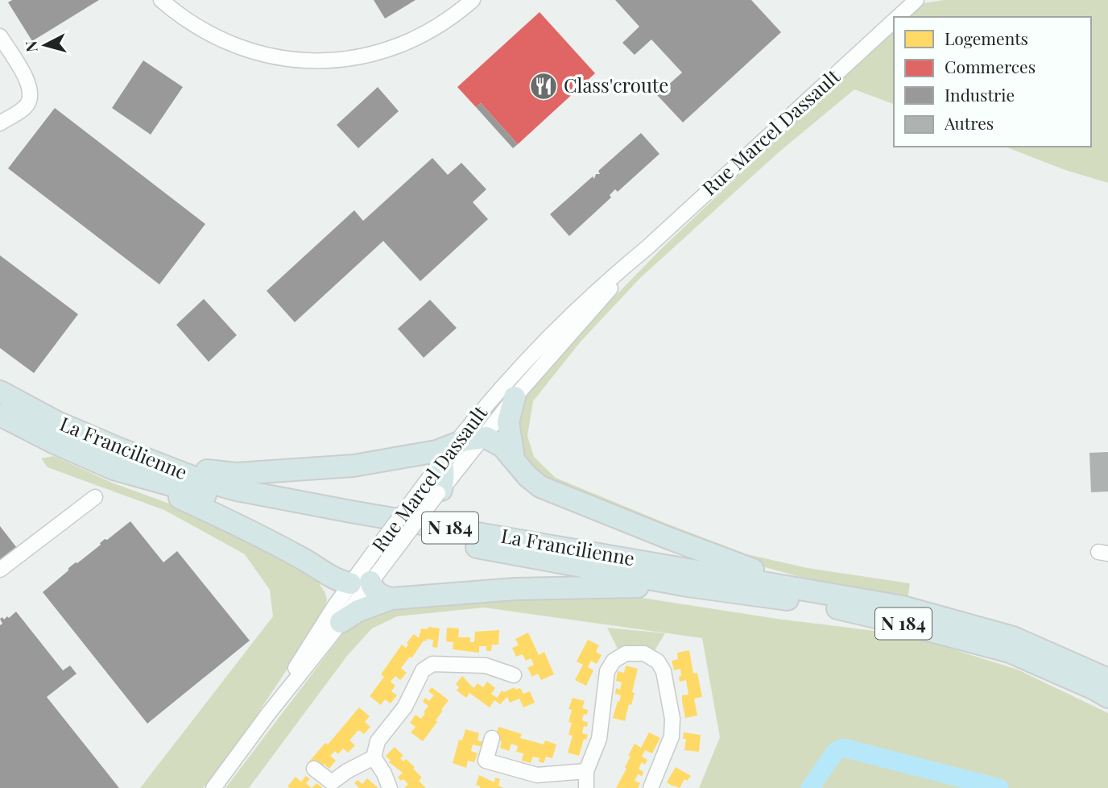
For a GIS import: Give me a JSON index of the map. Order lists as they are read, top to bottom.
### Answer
{
  "streets": {
    "highway": ["La Francilienne", "N 184"],
    "street": ["Rue Marcel Dassault"]
  },
  "places": {
    "restaurant": ["Class'croute"]
  },
  "legend": [
    "Logements",
    "Commerces",
    "Industrie",
    "Autres"
  ],
  "north": "left"
}
